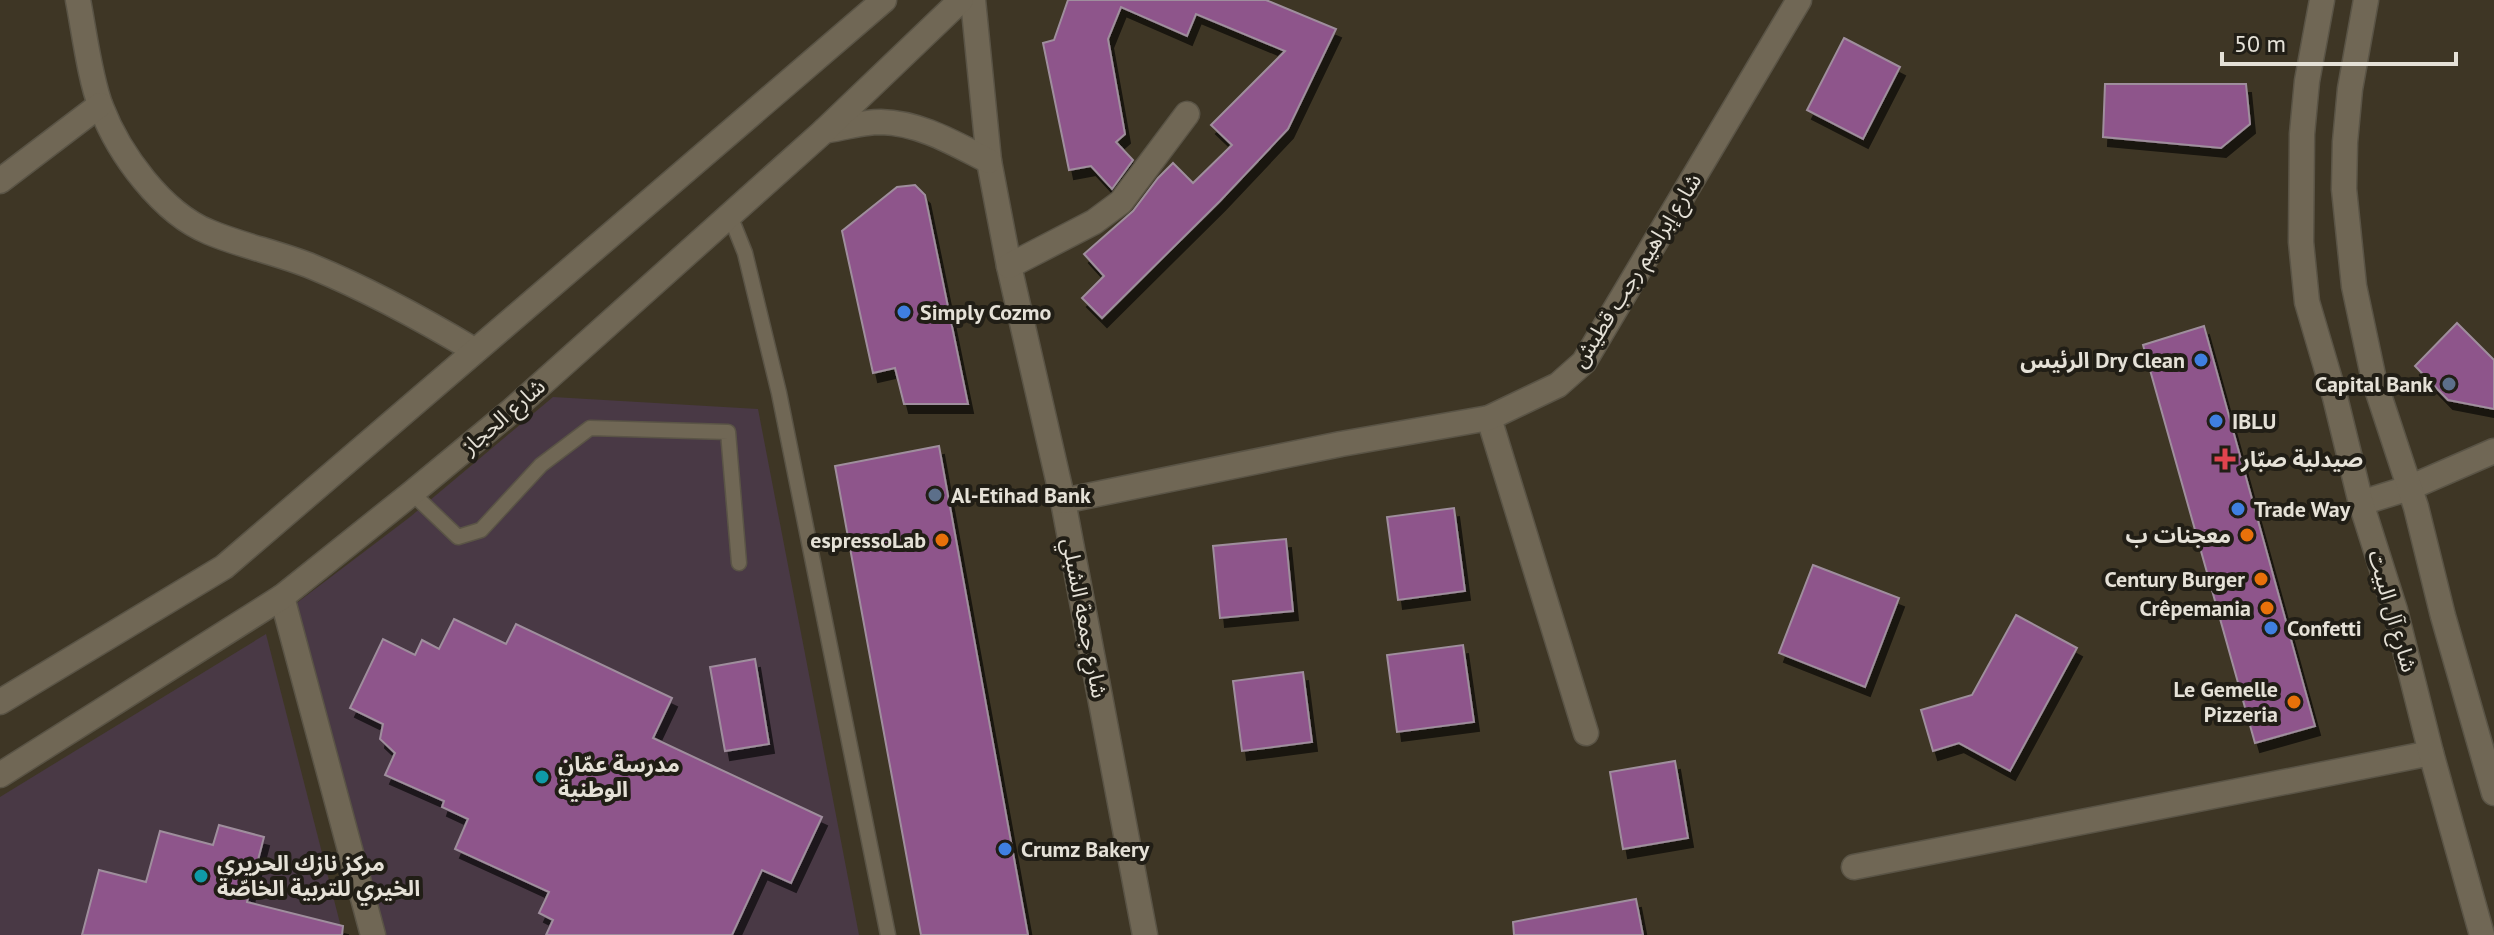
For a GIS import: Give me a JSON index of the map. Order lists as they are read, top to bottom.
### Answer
{
  "streets": {
    "street": [
      "شارع إبراهيم رجب قطيش",
      "شارع الحجاز",
      "شارع آل البيت",
      "شارع جمعة الشبلي"
    ]
  },
  "crossings": [
    ["شارع إبراهيم رجب قطيش", "شارع جمعة الشبلي"]
  ],
  "places": {
    "other": [
      "Simply Cozmo",
      "الرئيس Dry Clean",
      "Capital Bank",
      "IBLU",
      "Al-Etihad Bank",
      "Trade Way",
      "معجنات ب",
      "espressoLab",
      "Century Burger",
      "Crêpemania",
      "Confetti",
      "Le Gemelle Pizzeria",
      "مدرسة عمّان الوطنية",
      "Crumz Bakery",
      "مركز نازك الحريري الخيري للتربية الخاصّة"
    ],
    "health": ["صيدلية صبّار"]
  },
  "scale_bar": "50 m"
}
